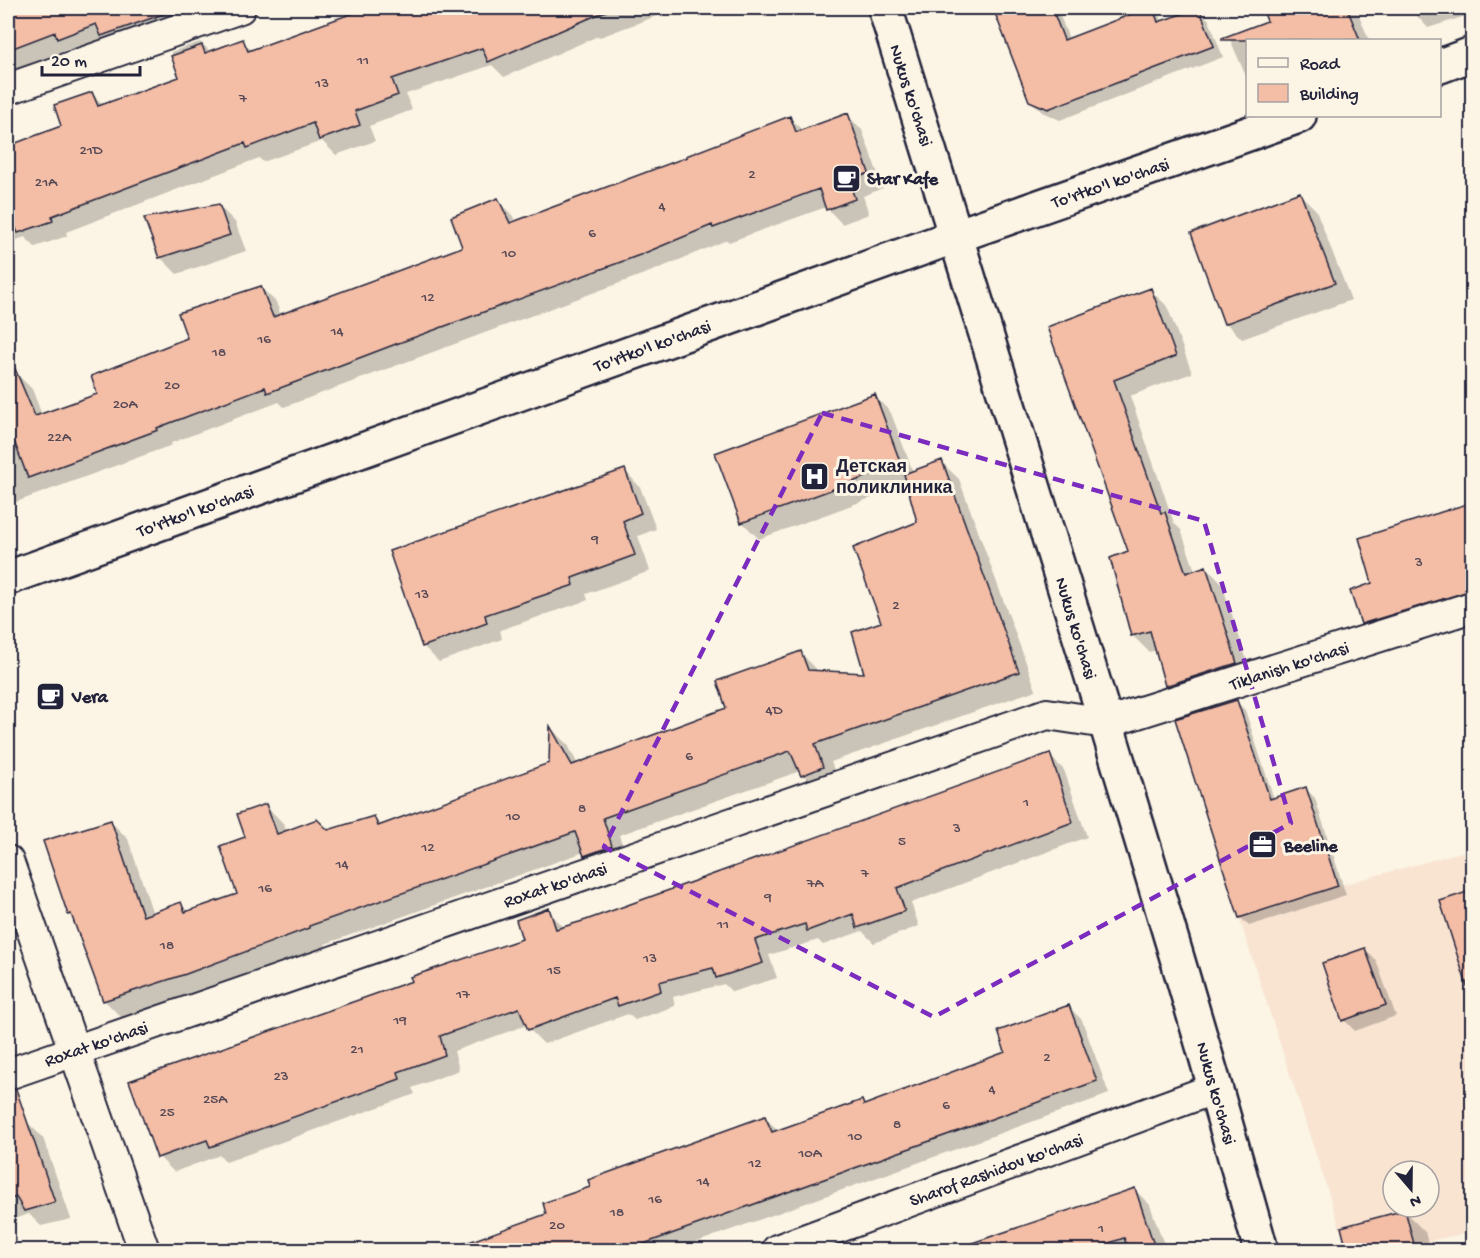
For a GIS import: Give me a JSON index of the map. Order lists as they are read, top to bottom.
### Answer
{
  "streets": {
    "street": [
      "Nukus ko'chasi",
      "To'rtko'l ko'chasi",
      "Tiklanish ko'chasi",
      "Roxat ko'chasi",
      "Sharof Rashidov ko'chasi"
    ]
  },
  "crossings": [
    ["Nukus ko'chasi", "To'rtko'l ko'chasi"],
    ["Nukus ko'chasi", "Tiklanish ko'chasi"],
    ["Nukus ko'chasi", "Roxat ko'chasi"],
    ["Nukus ko'chasi", "Sharof Rashidov ko'chasi"],
    ["Tiklanish ko'chasi", "Roxat ko'chasi"]
  ],
  "places": {
    "cafe": ["Star Kafe", "Vera"],
    "hospital": ["Детская поликлиника"],
    "office": ["Beeline"]
  },
  "house_numbers": [
    "11",
    "13",
    "7",
    "21D",
    "2",
    "21A",
    "4",
    "6",
    "10",
    "12",
    "14",
    "16",
    "18",
    "20",
    "20A",
    "22A",
    "9",
    "3",
    "13",
    "2",
    "4D",
    "6",
    "1",
    "8",
    "10",
    "3",
    "5",
    "12",
    "14",
    "7",
    "7A",
    "16",
    "9",
    "11",
    "18",
    "13",
    "15",
    "17",
    "19",
    "21",
    "2",
    "23",
    "4",
    "25A",
    "6",
    "25",
    "8",
    "10",
    "10A",
    "12",
    "14",
    "16",
    "18",
    "20",
    "1"
  ],
  "legend": ["Road", "Building"],
  "scale_bar": "20 m",
  "north": "bottom"
}
